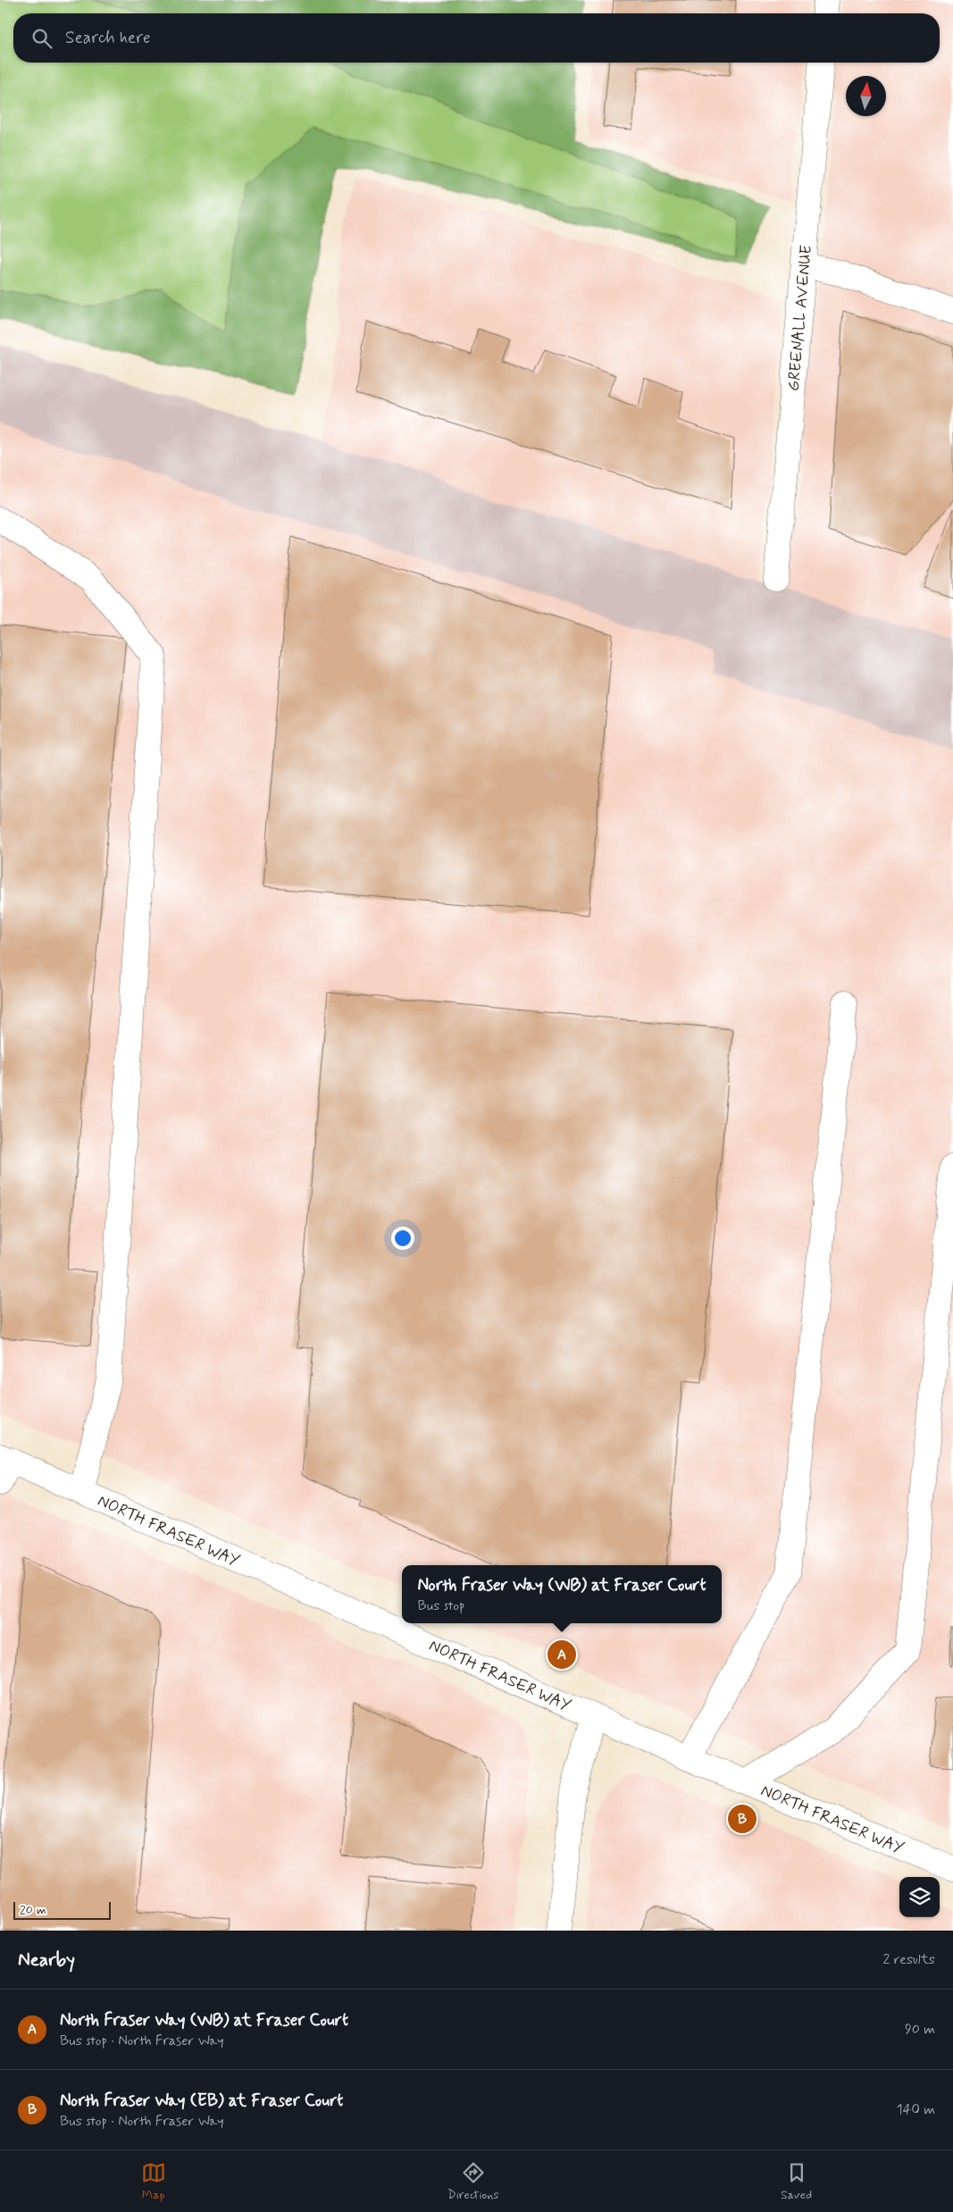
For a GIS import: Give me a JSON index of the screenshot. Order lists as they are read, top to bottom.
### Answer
{
  "streets": {
    "street": ["GREENALL AVENUE", "NORTH FRASER WAY"]
  },
  "scale_bar": "20 m",
  "north": "top",
  "page": {
    "search": "Search here",
    "popup": ["North Fraser Way (WB) at Fraser Court", "Bus stop"],
    "pins": ["A", "B"],
    "scale": "20 m",
    "heading": ["Nearby", "2 results"],
    "list": [
      {
        "mark": "A",
        "name": "North Fraser Way (WB) at Fraser Court",
        "note": "Bus stop · North Fraser Way",
        "value": "90 m"
      },
      {
        "mark": "B",
        "name": "North Fraser Way (EB) at Fraser Court",
        "note": "Bus stop · North Fraser Way",
        "value": "140 m"
      }
    ],
    "nav": ["Map", "Directions", "Saved"]
  }
}
